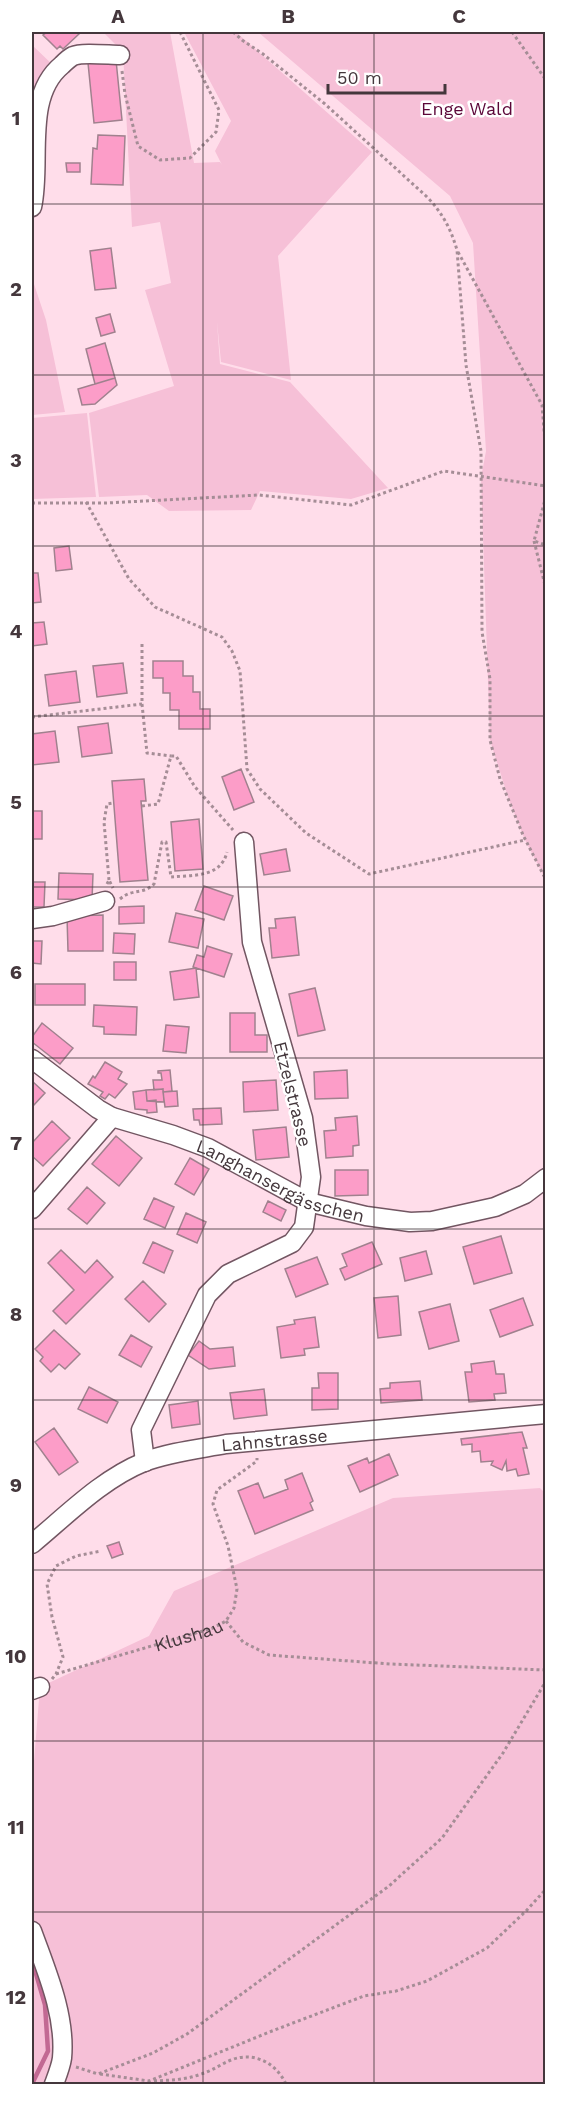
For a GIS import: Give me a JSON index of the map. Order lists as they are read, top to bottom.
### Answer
{
  "streets": {
    "street": ["Etzelstrasse", "Langhansergässchen", "Lahnstrasse"],
    "path": ["Klushau"]
  },
  "crossings": [
    ["Etzelstrasse", "Langhansergässchen"],
    ["Etzelstrasse", "Lahnstrasse"],
    ["Lahnstrasse", "Klushau"]
  ],
  "parks": ["Enge Wald"],
  "scale_bar": "50 m",
  "grid": {
    "columns": ["A", "B", "C"],
    "rows": [
      "1",
      "2",
      "3",
      "4",
      "5",
      "6",
      "7",
      "8",
      "9",
      "10",
      "11",
      "12"
    ]
  }
}
